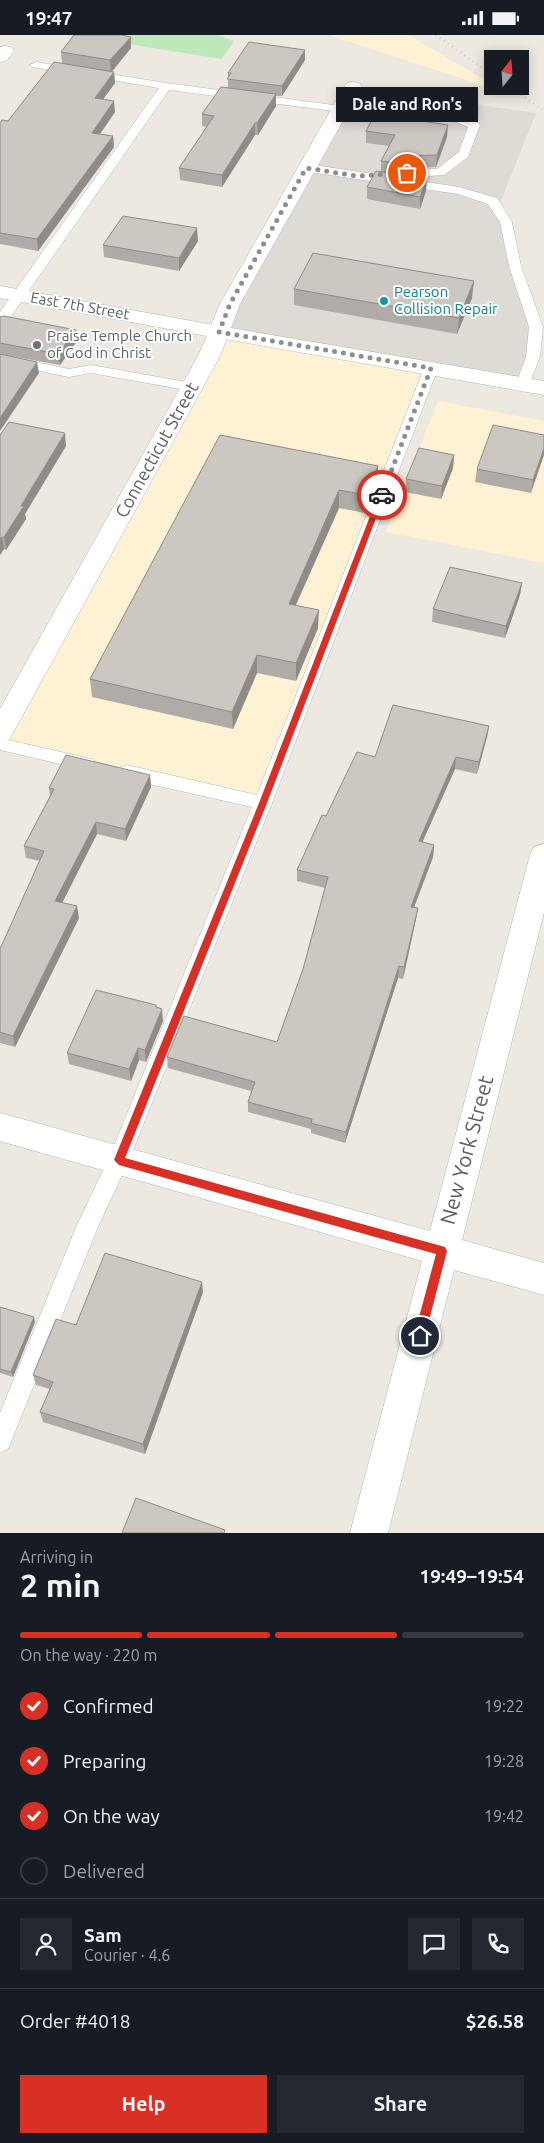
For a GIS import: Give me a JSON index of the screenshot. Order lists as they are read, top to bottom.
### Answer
{
  "streets": {
    "street": ["East 7th Street", "Connecticut Street", "New York Street"]
  },
  "crossings": [
    ["East 7th Street", "Connecticut Street"]
  ],
  "places": ["Dale and Ron's", "Pearson Collision Repair", "Praise Temple Church of God in Christ"],
  "north": "top",
  "page": {
    "status": "19:47",
    "bubble": "Dale and Ron's",
    "heading": ["2 min", "Arriving in", "19:49–19:54"],
    "panel": [
      "Sam",
      "Courier · 4.6",
      "Order #4018",
      "$26.58"
    ],
    "bar": "On the way · 220 m",
    "list": [
      ["Confirmed", "19:22"],
      ["Preparing", "19:28"],
      ["On the way", "19:42"],
      "Delivered"
    ],
    "buttons": ["Help", "Share"]
  }
}
